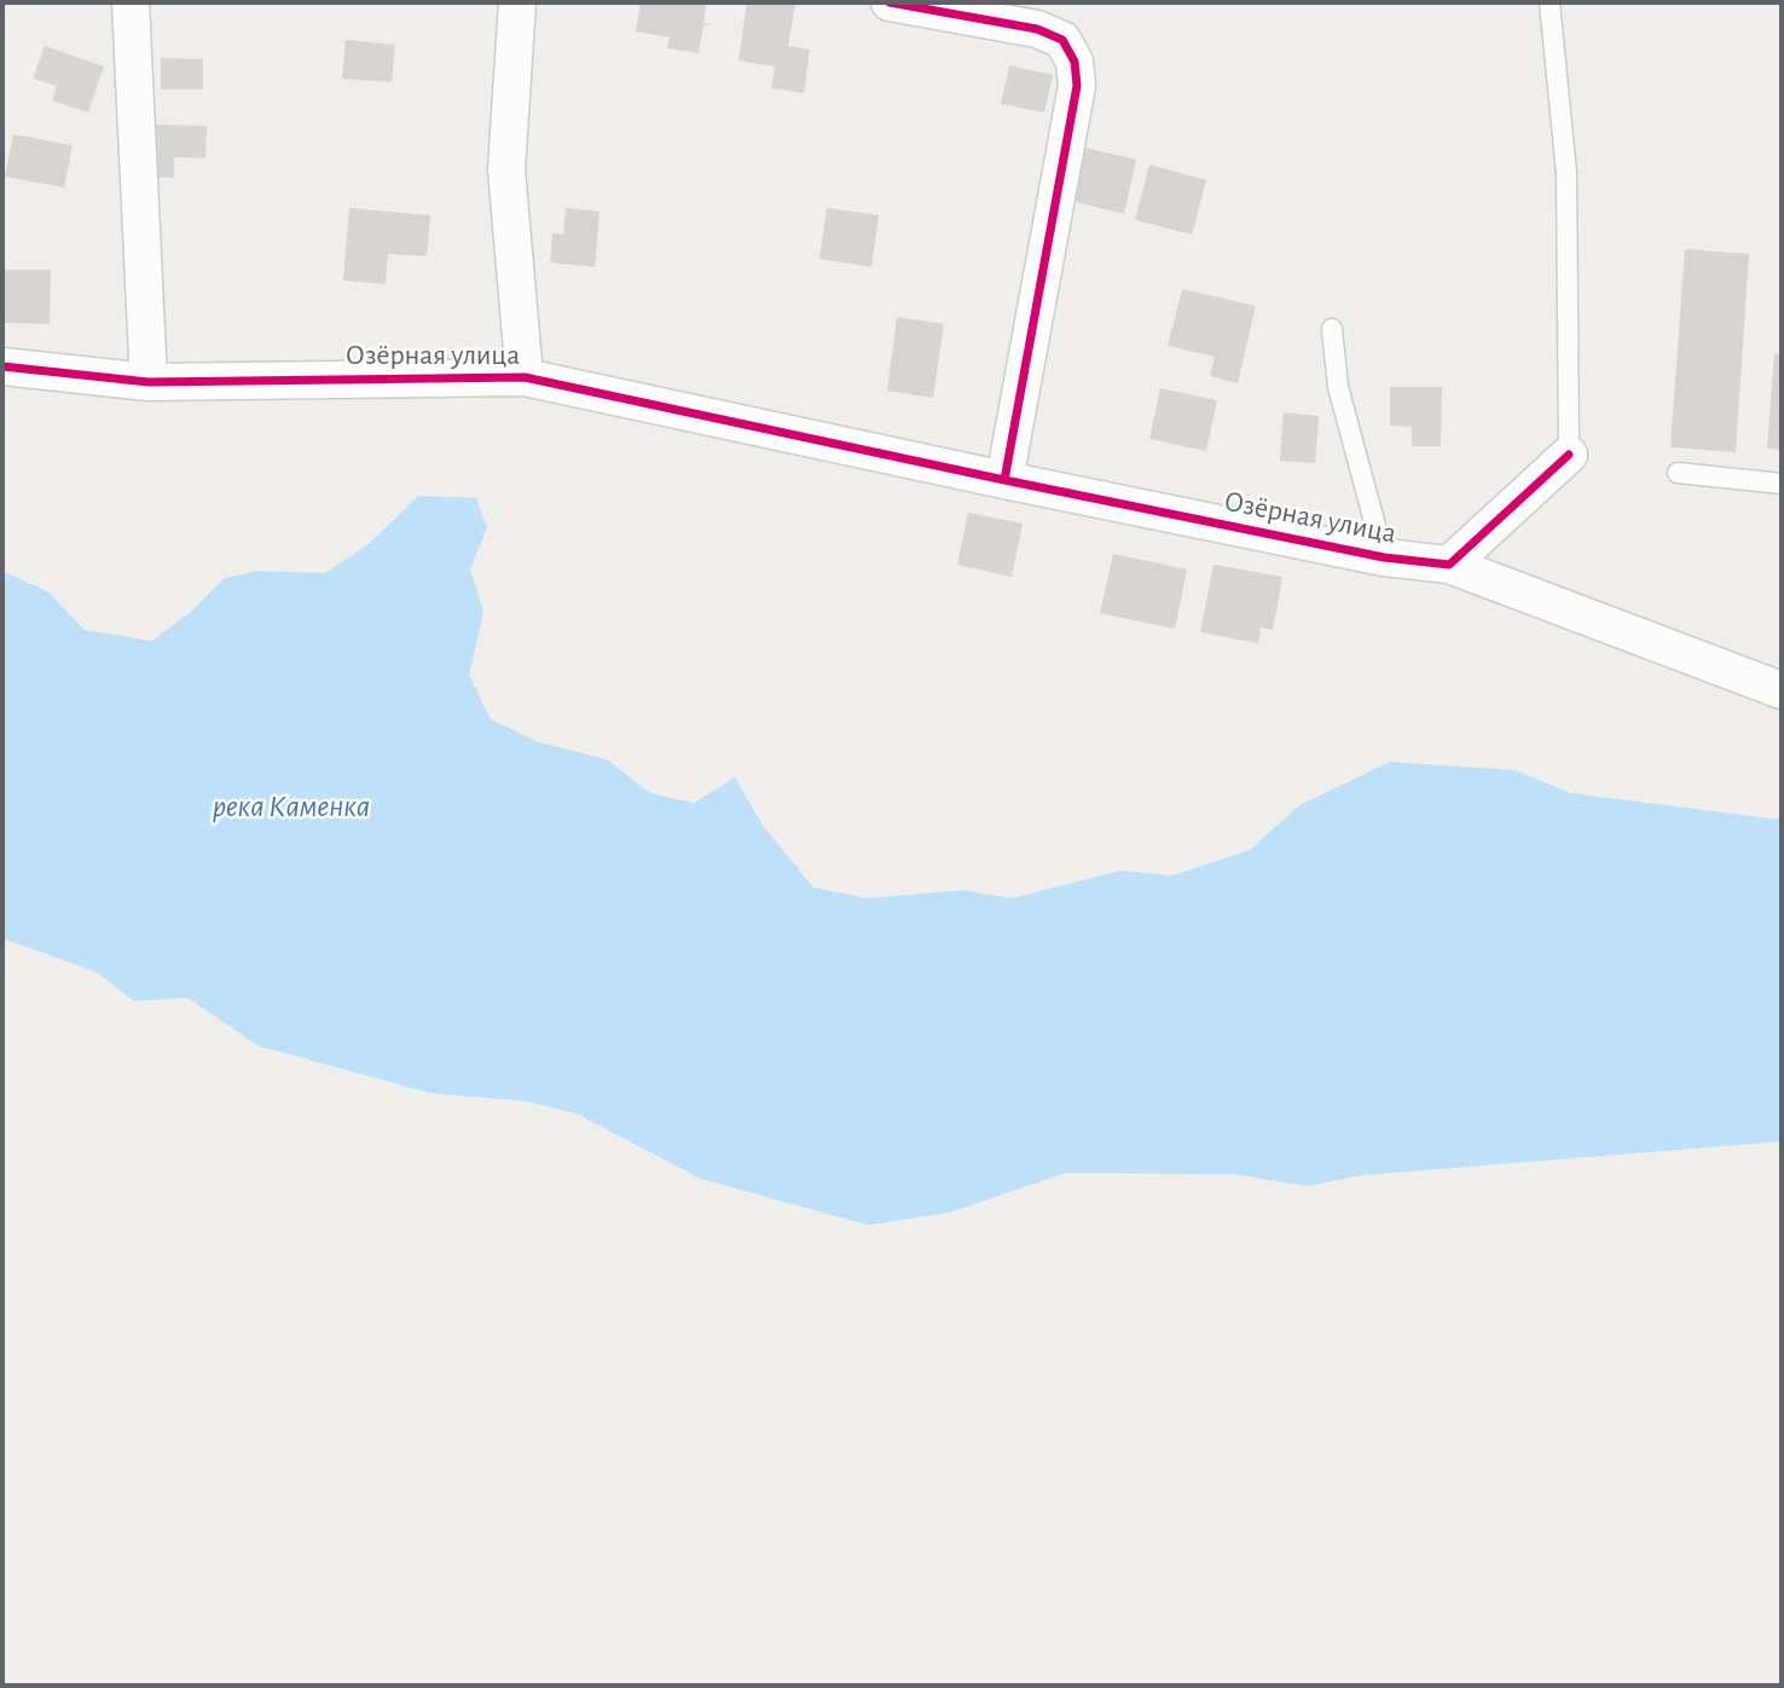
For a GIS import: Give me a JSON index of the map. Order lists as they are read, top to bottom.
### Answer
{
  "streets": {
    "street": ["Озёрная улица"]
  },
  "water": ["река Каменка"]
}
